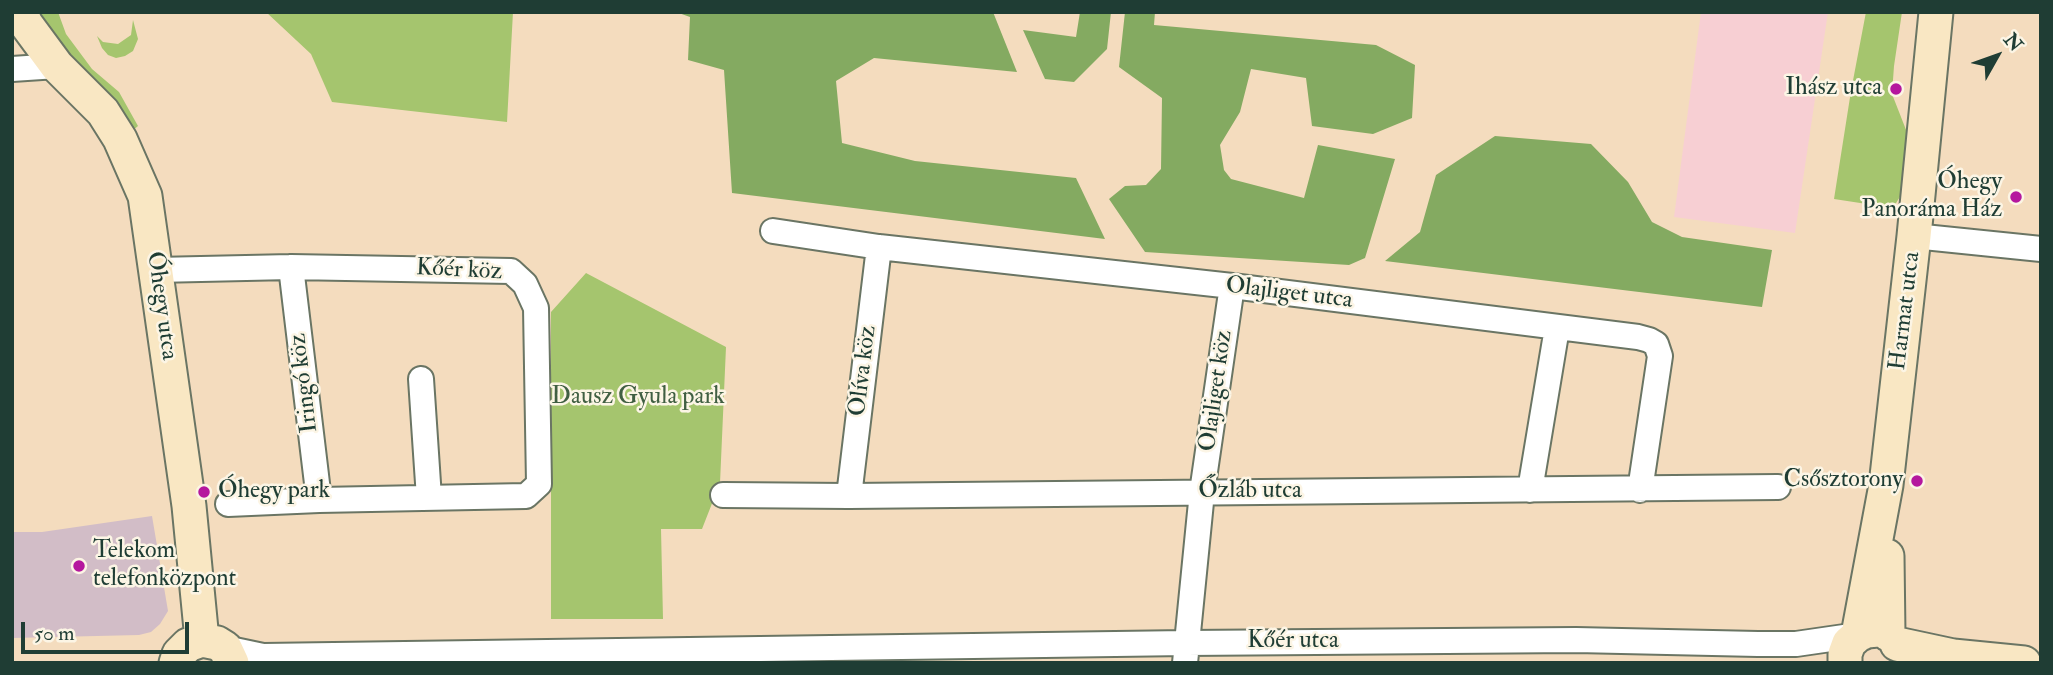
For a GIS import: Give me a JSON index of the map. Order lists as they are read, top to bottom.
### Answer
{
  "streets": {
    "street": [
      "Kőér köz",
      "Olajliget utca",
      "Óhegy utca",
      "Harmat utca",
      "Olíva köz",
      "Iringó köz",
      "Olajliget köz",
      "Őzláb utca",
      "Kőér utca"
    ]
  },
  "crossings": [
    ["Kőér köz", "Óhegy utca"],
    ["Kőér köz", "Iringó köz"],
    ["Olajliget utca", "Olíva köz"],
    ["Olajliget utca", "Olajliget köz"],
    ["Olajliget utca", "Őzláb utca"],
    ["Óhegy utca", "Kőér utca"],
    ["Harmat utca", "Kőér utca"],
    ["Olíva köz", "Őzláb utca"],
    ["Olajliget köz", "Őzláb utca"],
    ["Olajliget köz", "Kőér utca"]
  ],
  "parks": ["Dausz Gyula park"],
  "places": [
    "Ihász utca",
    "Óhegy Panoráma Ház",
    "Csősztorony",
    "Óhegy park",
    "Telekom telefonközpont"
  ],
  "scale_bar": "50 m",
  "north": "top right"
}
